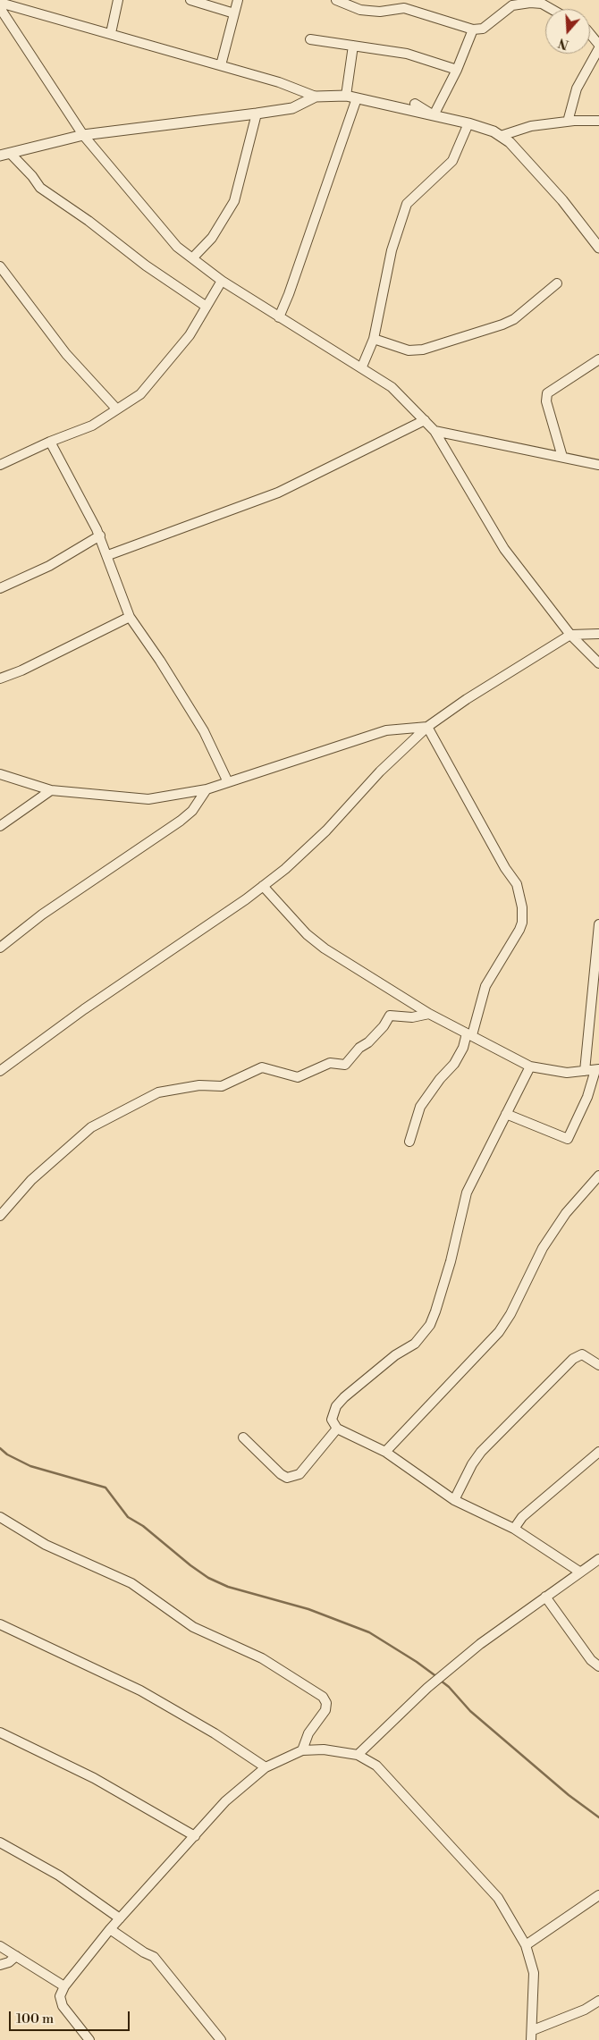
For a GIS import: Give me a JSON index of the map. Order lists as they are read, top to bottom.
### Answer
{
  "scale_bar": "100 m",
  "north": "bottom"
}
